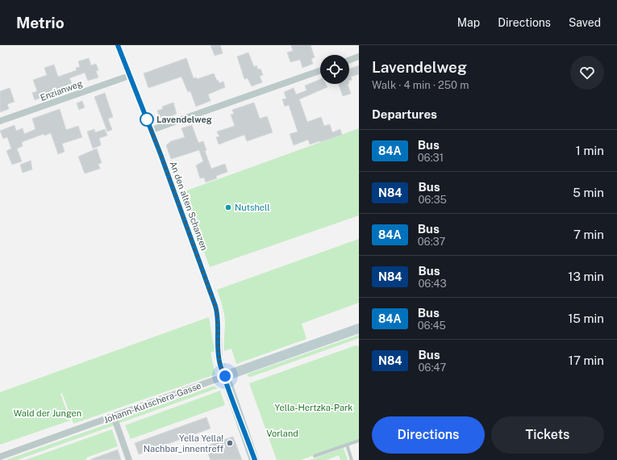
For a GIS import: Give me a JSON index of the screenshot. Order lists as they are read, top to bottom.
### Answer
{
  "streets": {
    "street": ["Enzianweg", "An den alten Schanzen", "Johann-Kutschera-Gasse"]
  },
  "crossings": [
    ["Enzianweg", "An den alten Schanzen"],
    ["An den alten Schanzen", "Johann-Kutschera-Gasse"]
  ],
  "parks": ["Yella-Hertzka-Park", "Wald der Jungen", "Vorland"],
  "places": ["Lavendelweg", "Nutshell", "Yella Yella! Nachbar_innentreff"],
  "lines": ["bus line 84A"],
  "page": {
    "header": "Metrio",
    "nav": ["Map", "Directions", "Saved"],
    "heading": [
      ["Lavendelweg", "Walk · 4 min · 250 m"],
      "Departures"
    ],
    "list": [
      {
        "mark": "84A",
        "name": "Bus",
        "note": "06:31",
        "value": "1 min"
      },
      {
        "mark": "N84",
        "name": "Bus",
        "note": "06:35",
        "value": "5 min"
      },
      {
        "mark": "84A",
        "name": "Bus",
        "note": "06:37",
        "value": "7 min"
      },
      {
        "mark": "N84",
        "name": "Bus",
        "note": "06:43",
        "value": "13 min"
      },
      {
        "mark": "84A",
        "name": "Bus",
        "note": "06:45",
        "value": "15 min"
      },
      {
        "mark": "N84",
        "name": "Bus",
        "note": "06:47",
        "value": "17 min"
      }
    ],
    "buttons": ["Directions", "Tickets"]
  }
}
